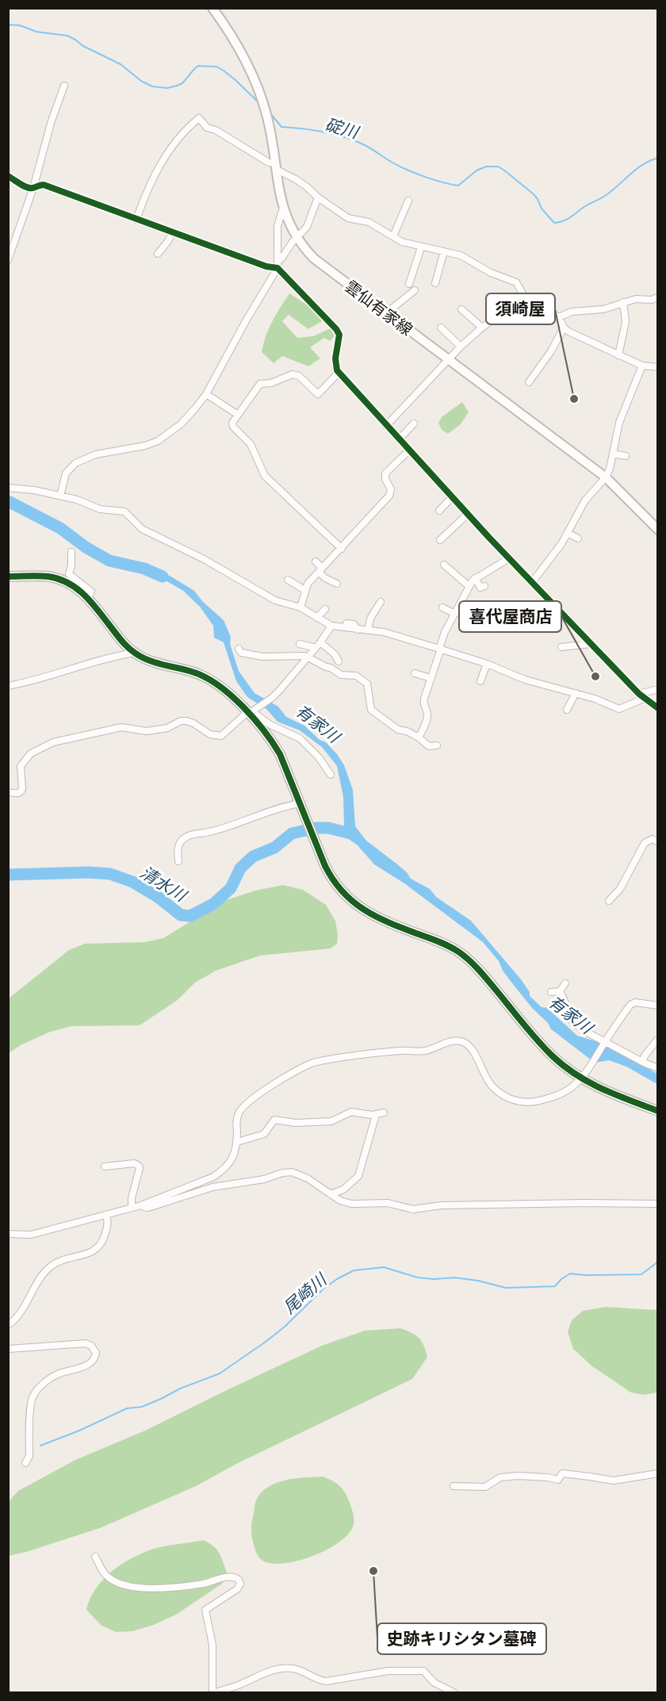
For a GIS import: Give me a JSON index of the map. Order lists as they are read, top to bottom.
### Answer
{
  "streets": {
    "street": ["雲仙有家線"]
  },
  "water": [
    "碇川",
    "有家川",
    "清水川",
    "尾崎川"
  ],
  "places": ["須崎屋", "喜代屋商店", "史跡キリシタン墓碑"]
}
